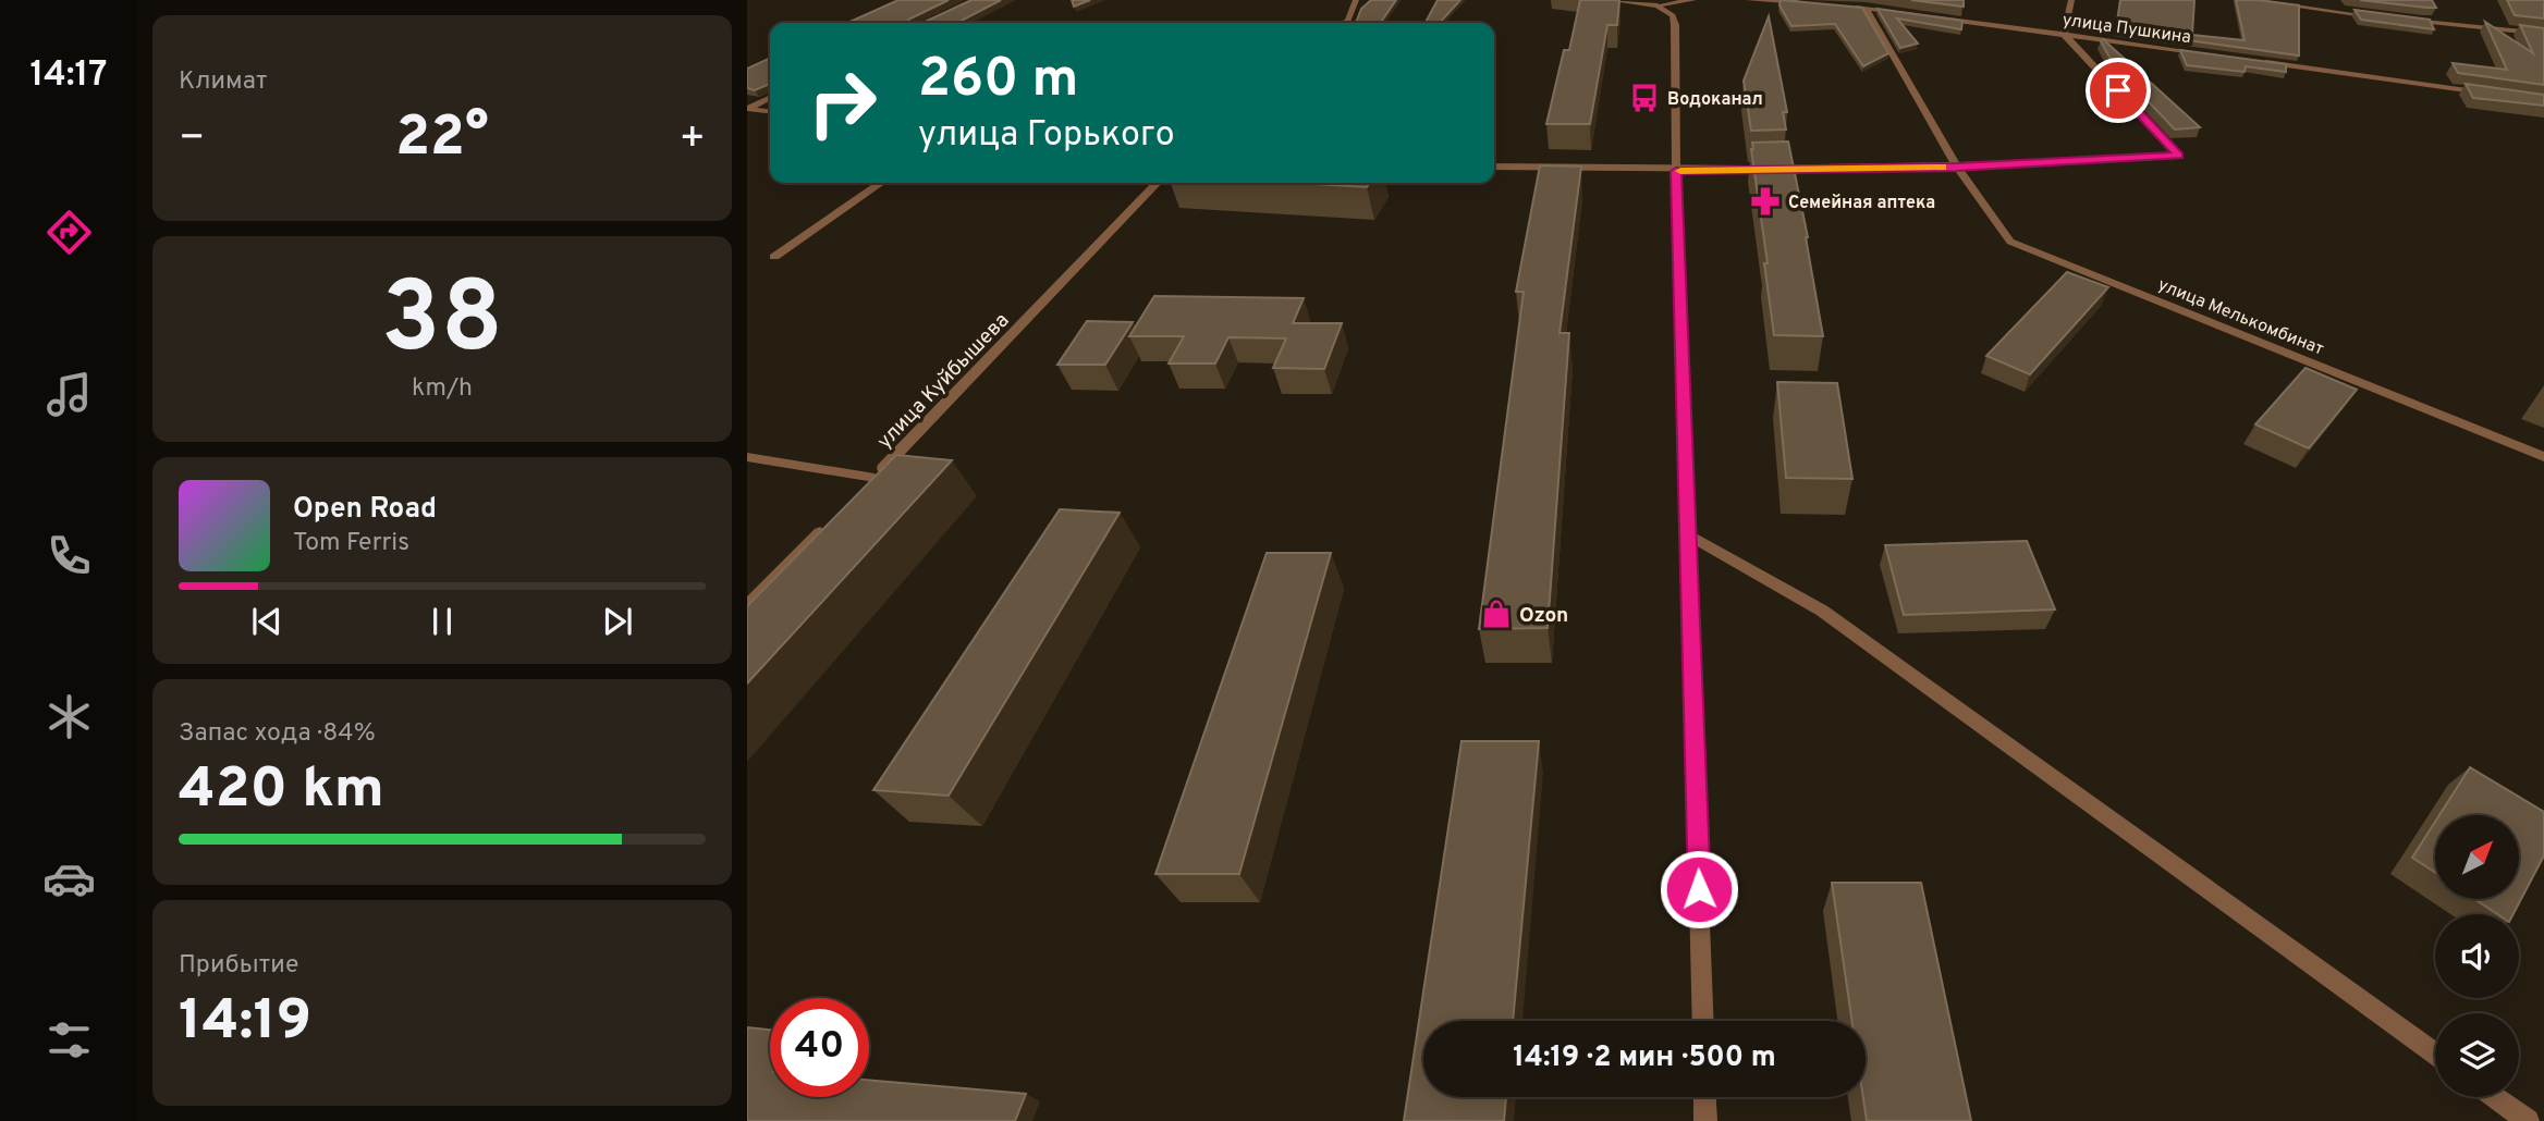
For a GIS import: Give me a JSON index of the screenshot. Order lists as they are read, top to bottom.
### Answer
{
  "streets": {
    "street": ["улица Пушкина", "улица Мелькомбинат", "улица Куйбышева"]
  },
  "crossings": [
    ["улица Пушкина", "улица Мелькомбинат"]
  ],
  "places": {
    "bus stop": ["Водоканал"],
    "pharmacy": ["Семейная аптека"],
    "shop": ["Ozon"]
  },
  "north": "top right",
  "page": {
    "tabs": "14:17",
    "tile": [
      "Климат",
      ["38", "km/h"],
      ["Запас хода · 84%", "420 km"],
      ["Прибытие", "14:19"]
    ],
    "turn": ["260 m", "улица Горького"],
    "heat": ["−", "22°", "+"],
    "song": ["Open Road", "Tom Ferris"],
    "limit": "40",
    "trip": "14:19 · 2 мин · 500 m"
  }
}
